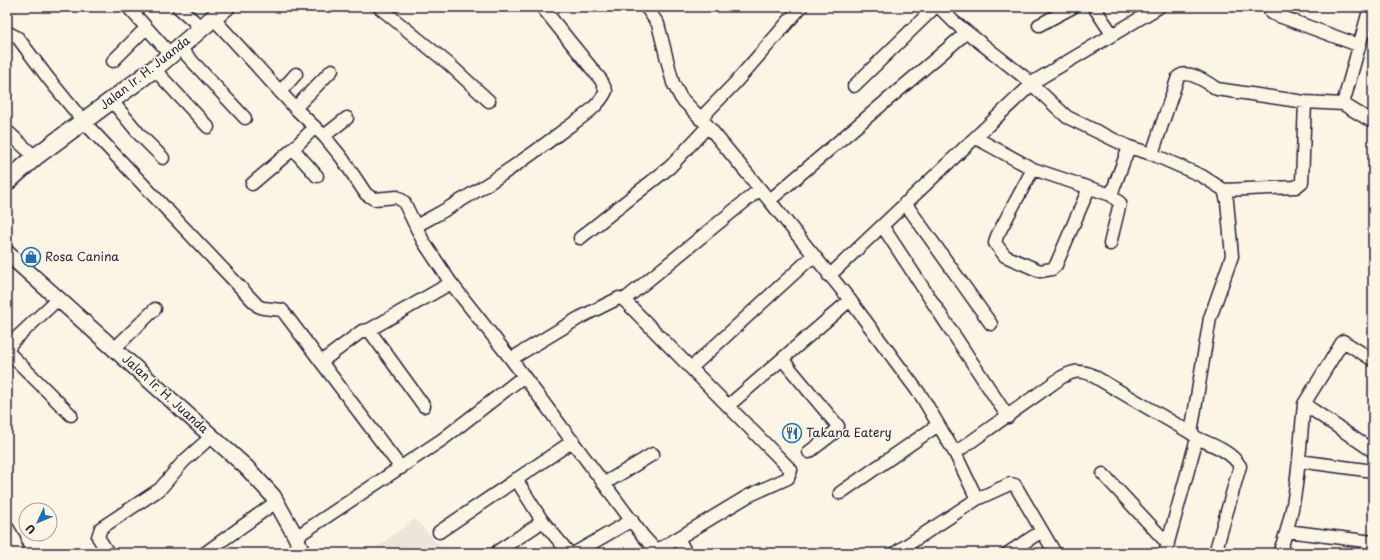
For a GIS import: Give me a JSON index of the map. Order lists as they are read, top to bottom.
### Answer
{
  "streets": {
    "main road": ["Jalan Ir. H. Juanda"]
  },
  "places": {
    "shop": ["Rosa Canina"],
    "restaurant": ["Takana Eatery"]
  },
  "north": "bottom left"
}
